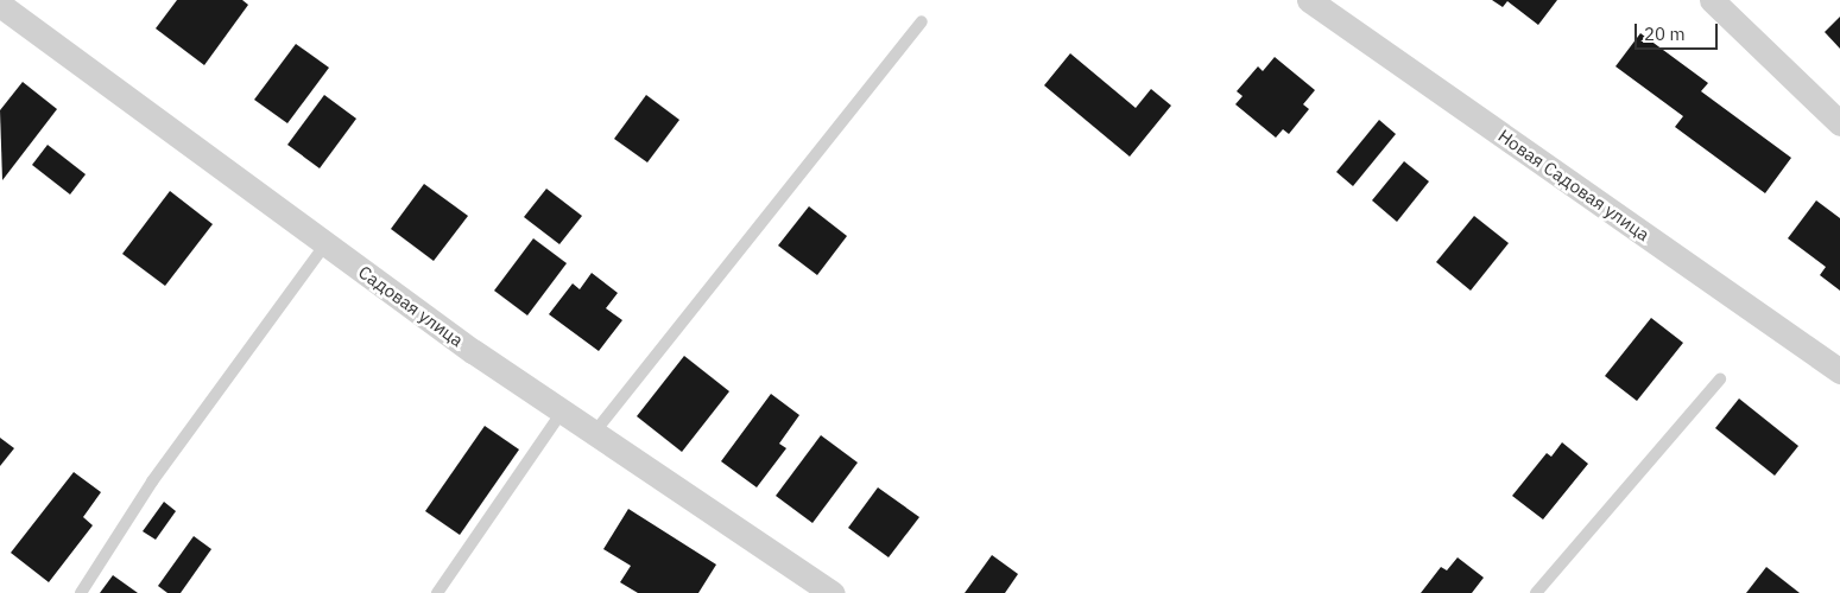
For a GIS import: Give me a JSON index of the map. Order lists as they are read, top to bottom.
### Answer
{
  "streets": {
    "street": ["Новая Садовая улица", "Садовая улица"]
  },
  "scale_bar": "20 m"
}
